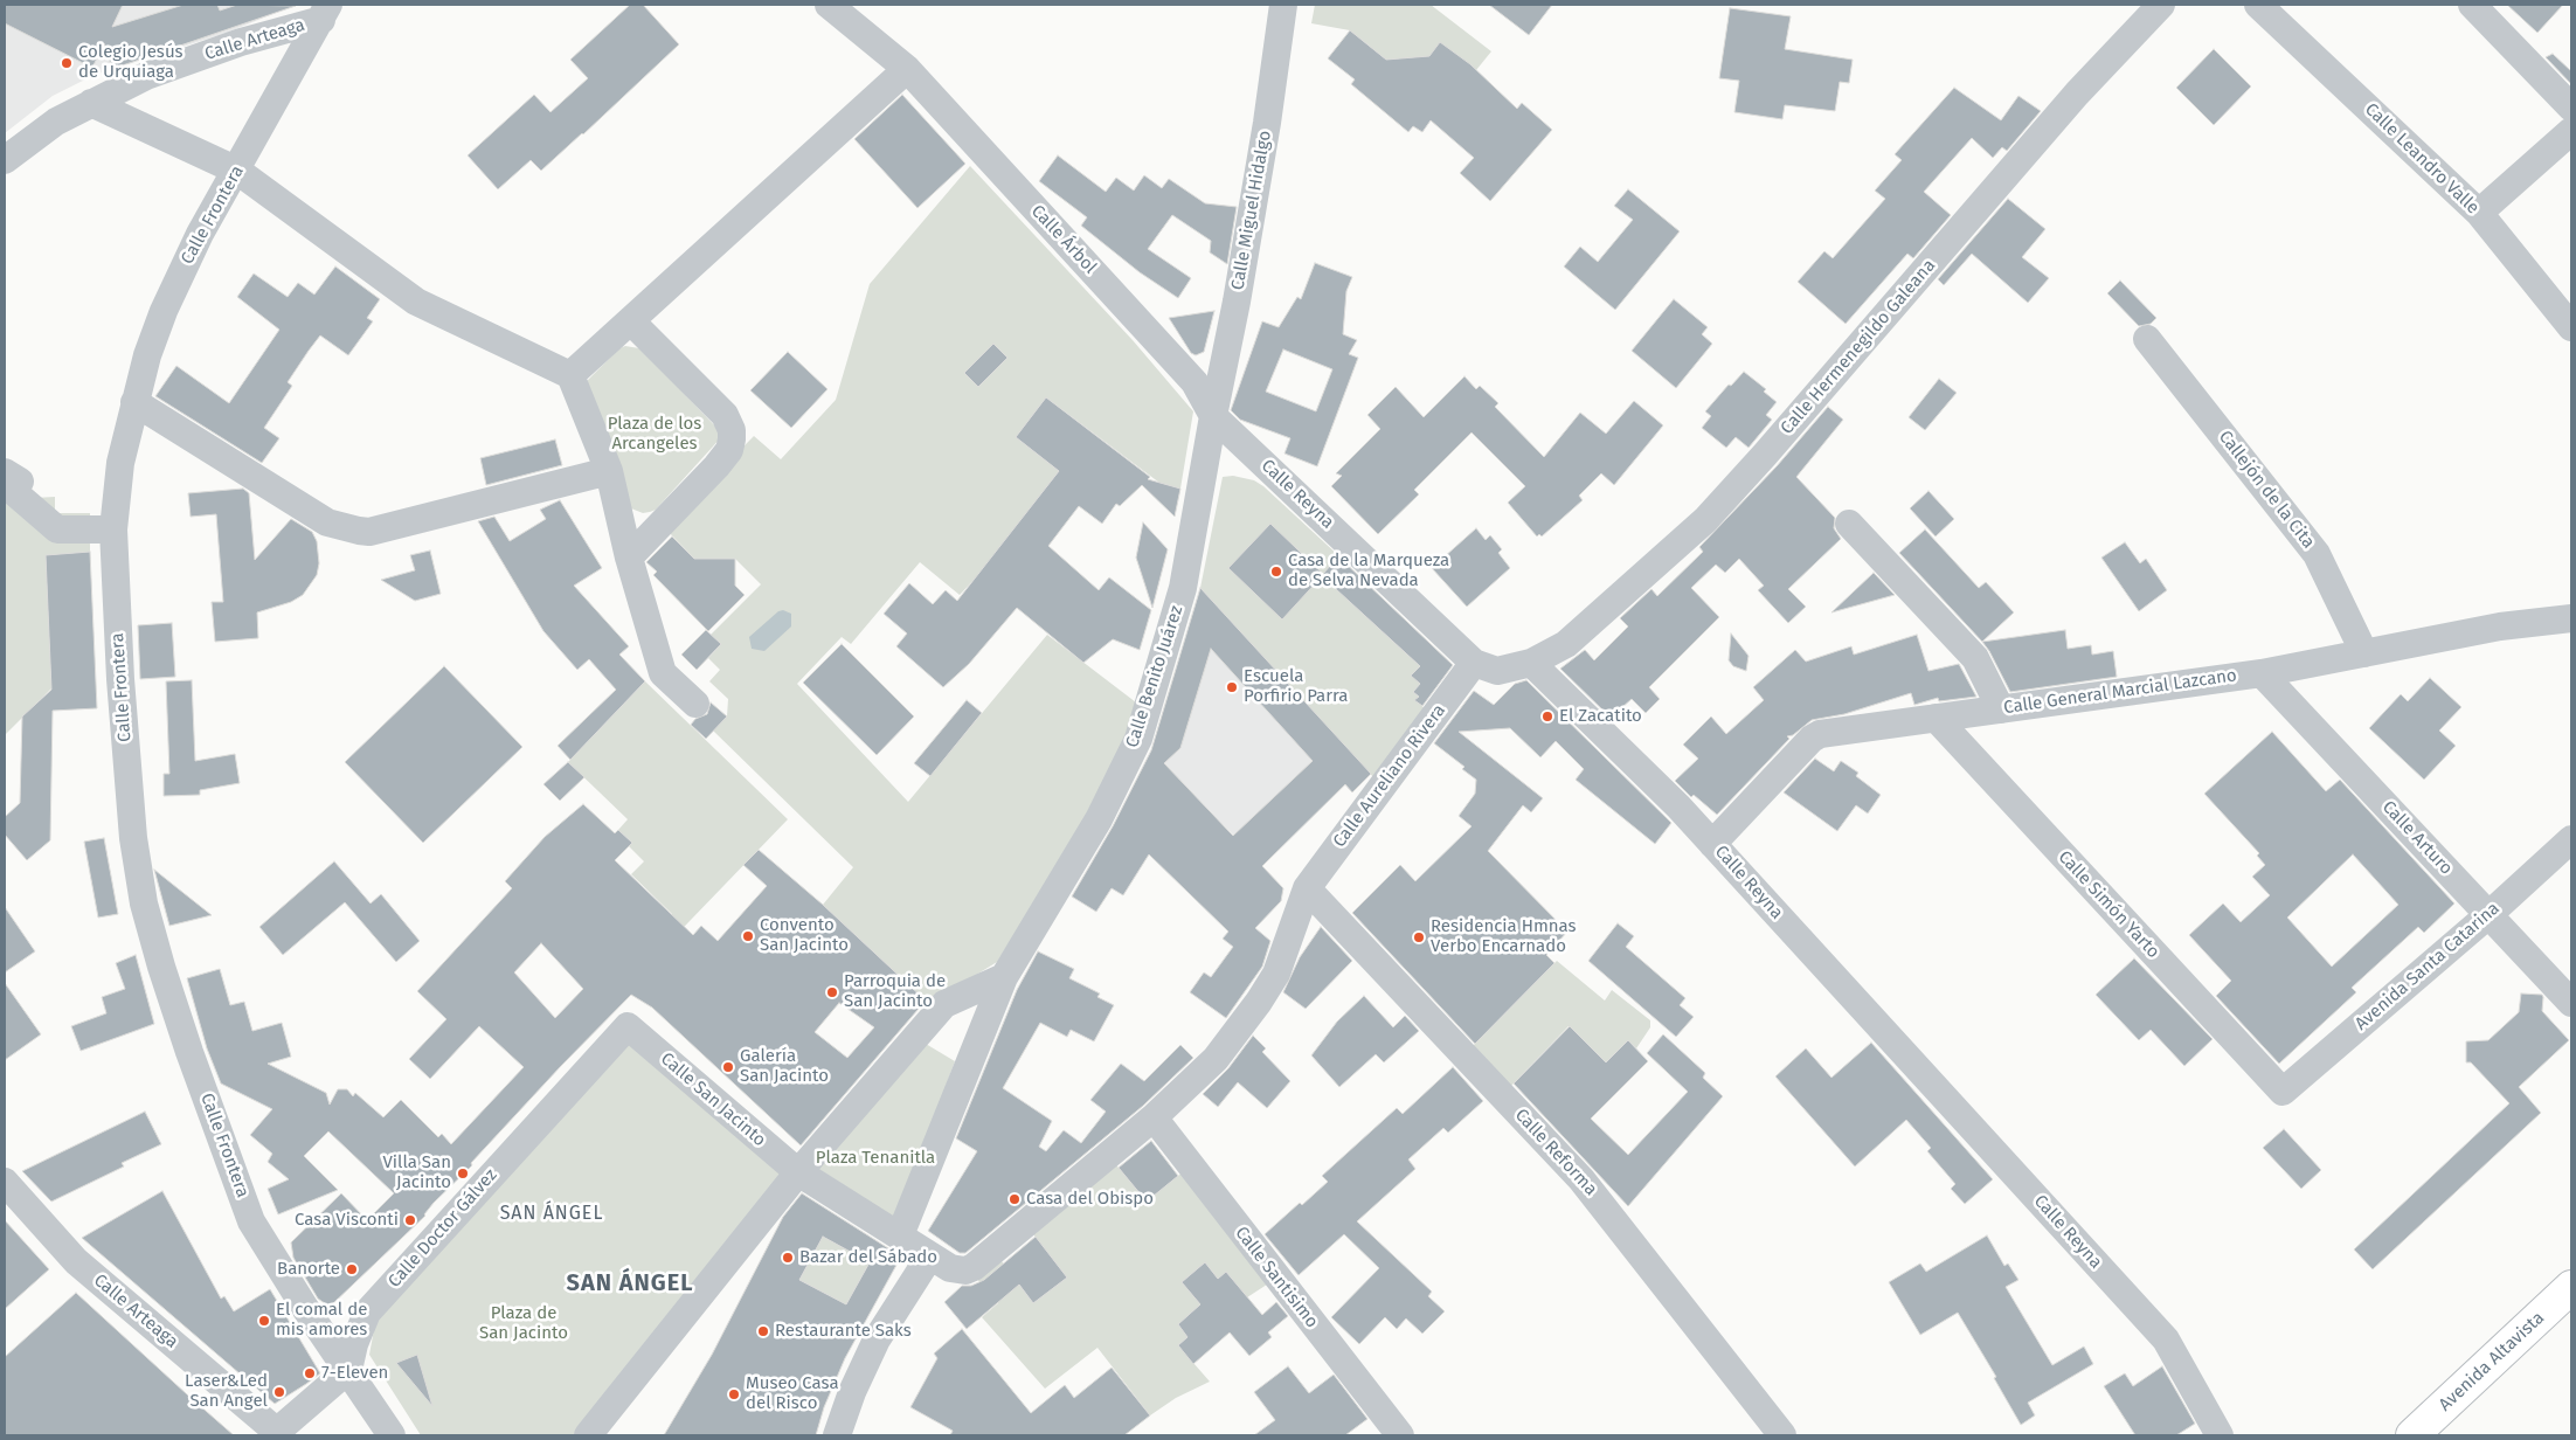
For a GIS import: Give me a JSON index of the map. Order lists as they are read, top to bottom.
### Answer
{
  "streets": {
    "main road": ["Avenida Altavista"],
    "street": [
      "Calle Arteaga",
      "Calle Leandro Valle",
      "Calle Miguel Hidalgo",
      "Calle Frontera",
      "Calle Árbol",
      "Calle Hermenegildo Galeana",
      "Callejón de la Cita",
      "Calle Reyna",
      "Calle Benito Juárez",
      "Calle General Marcial Lazcano",
      "Calle Aureliano Rivera",
      "Calle Arturo",
      "Calle Simón Yarto",
      "Avenida Santa Catarina",
      "Calle San Jacinto",
      "Calle Reforma",
      "Calle Doctor Gálvez",
      "Calle Santisimo"
    ]
  },
  "crossings": [
    ["Calle Arteaga", "Calle Frontera"],
    ["Calle Miguel Hidalgo", "Calle Árbol"],
    ["Calle Miguel Hidalgo", "Calle Reyna"],
    ["Calle Miguel Hidalgo", "Calle Benito Juárez"],
    ["Calle Frontera", "Calle Doctor Gálvez"],
    ["Calle Árbol", "Calle Reyna"],
    ["Calle Árbol", "Calle Benito Juárez"],
    ["Calle Hermenegildo Galeana", "Calle Reyna"],
    ["Callejón de la Cita", "Calle General Marcial Lazcano"],
    ["Calle Reyna", "Calle Benito Juárez"],
    ["Calle Reyna", "Calle General Marcial Lazcano"],
    ["Calle Reyna", "Calle Aureliano Rivera"],
    ["Calle Benito Juárez", "Calle San Jacinto"],
    ["Calle General Marcial Lazcano", "Calle Arturo"],
    ["Calle General Marcial Lazcano", "Calle Simón Yarto"],
    ["Calle Aureliano Rivera", "Calle San Jacinto"],
    ["Calle Aureliano Rivera", "Calle Reforma"],
    ["Calle Aureliano Rivera", "Calle Santisimo"],
    ["Calle Arturo", "Avenida Santa Catarina"],
    ["Calle Simón Yarto", "Avenida Santa Catarina"],
    ["Calle San Jacinto", "Calle Doctor Gálvez"]
  ],
  "districts": ["SAN ÁNGEL", "SAN ÁNGEL"],
  "parks": ["Plaza de los Arcangeles", "Plaza Tenanitla", "Plaza de San Jacinto"],
  "places": [
    "Colegio Jesús de Urquiaga",
    "Casa de la Marqueza de Selva Nevada",
    "Escuela Porfirio Parra",
    "El Zacatito",
    "Convento San Jacinto",
    "Residencia Hmnas Verbo Encarnado",
    "Parroquia de San Jacinto",
    "Galería San Jacinto",
    "Villa San Jacinto",
    "Casa del Obispo",
    "Casa Visconti",
    "Bazar del Sábado",
    "Banorte",
    "El comal de mis amores",
    "Restaurante Saks",
    "7-Eleven",
    "Laser&Led San Angel",
    "Museo Casa del Risco"
  ]
}
